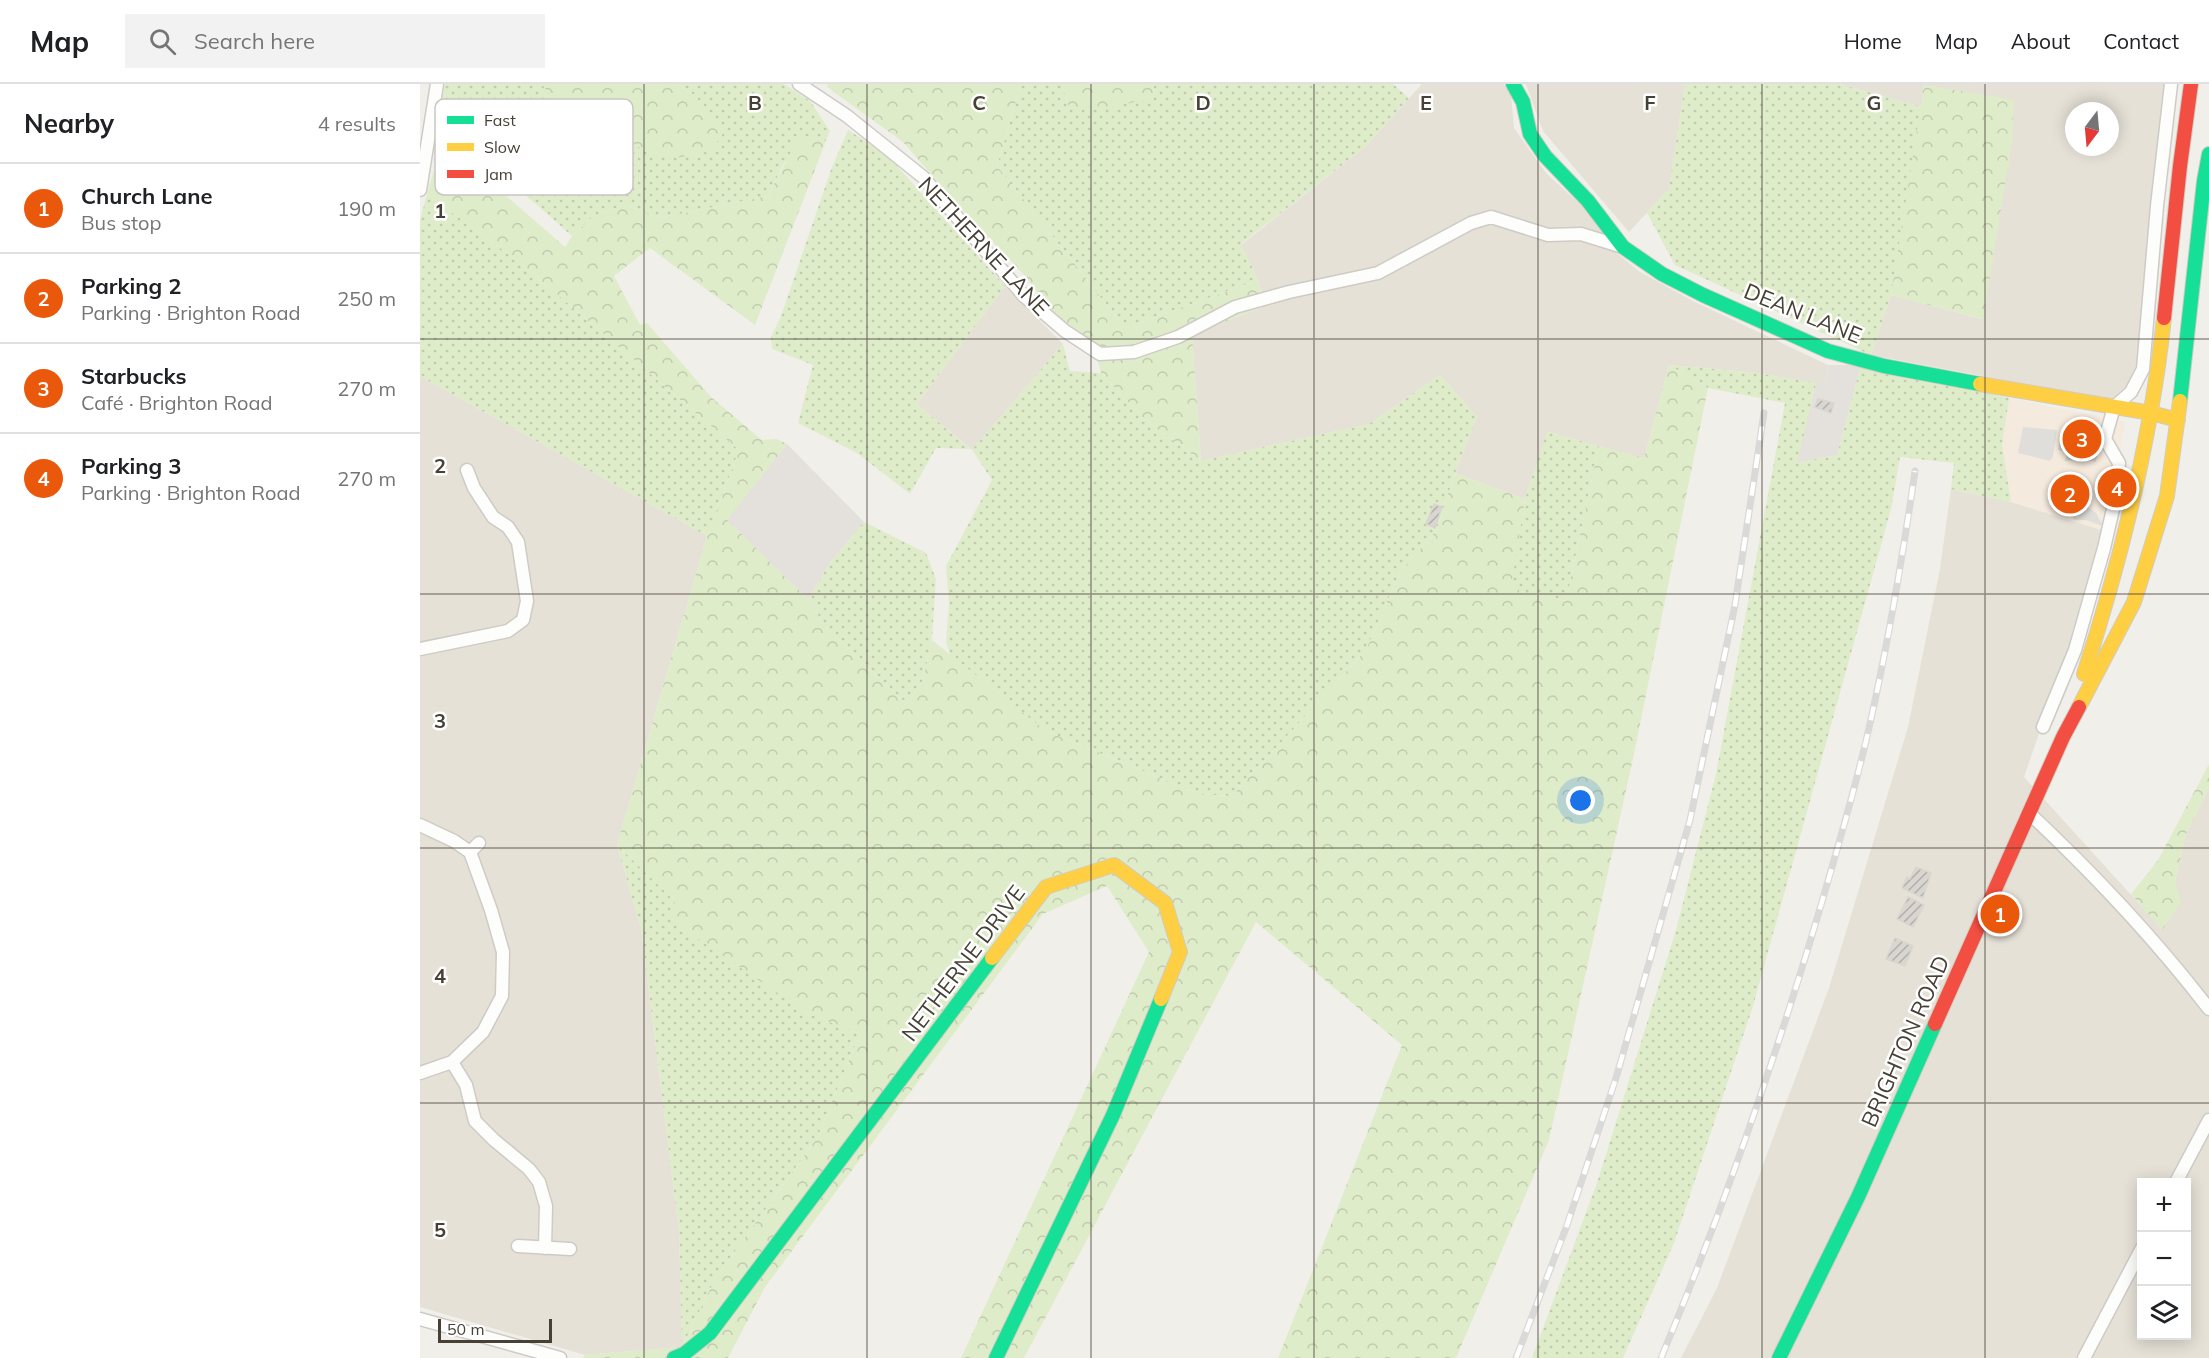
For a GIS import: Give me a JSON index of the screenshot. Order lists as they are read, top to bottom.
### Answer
{
  "streets": {
    "main road": ["DEAN LANE", "NETHERNE DRIVE", "BRIGHTON ROAD"],
    "street": ["NETHERNE LANE"]
  },
  "crossings": [
    ["NETHERNE LANE", "DEAN LANE"],
    ["DEAN LANE", "BRIGHTON ROAD"]
  ],
  "legend": ["Fast", "Slow", "Jam"],
  "scale_bar": "50 m",
  "north": "bottom",
  "page": {
    "header": "Map",
    "search": "Search here",
    "nav": [
      "Home",
      "Map",
      "About",
      "Contact"
    ],
    "heading": ["Nearby", "4 results"],
    "list": [
      {
        "mark": "1",
        "name": "Church Lane",
        "note": "Bus stop",
        "value": "190 m"
      },
      {
        "mark": "2",
        "name": "Parking 2",
        "note": "Parking · Brighton Road",
        "value": "250 m"
      },
      {
        "mark": "3",
        "name": "Starbucks",
        "note": "Café · Brighton Road",
        "value": "270 m"
      },
      {
        "mark": "4",
        "name": "Parking 3",
        "note": "Parking · Brighton Road",
        "value": "270 m"
      }
    ],
    "pins": [
      "3",
      "4",
      "2",
      "1"
    ],
    "map_buttons": ["+", "−"],
    "scale": "50 m"
  },
  "grid": {
    "columns": [
      "B",
      "C",
      "D",
      "E",
      "F",
      "G"
    ],
    "rows": [
      "1",
      "2",
      "3",
      "4",
      "5"
    ]
  }
}
